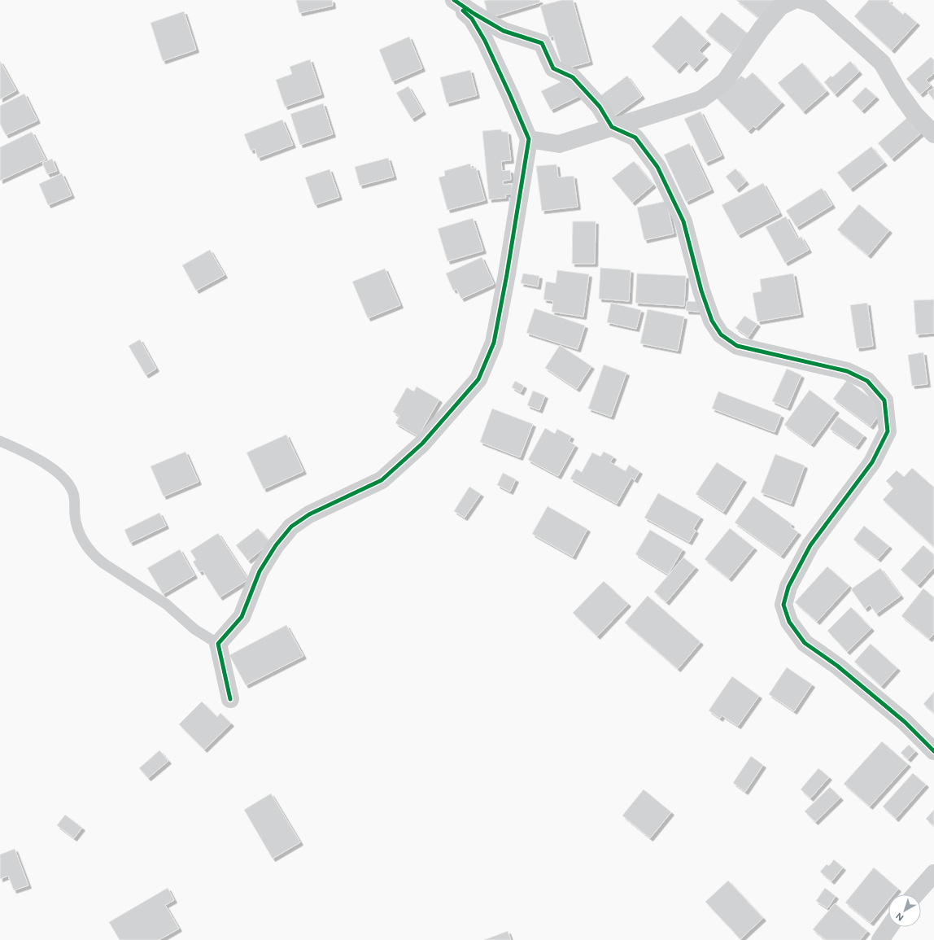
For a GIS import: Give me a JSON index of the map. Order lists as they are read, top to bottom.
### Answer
{
  "north": "bottom left"
}
